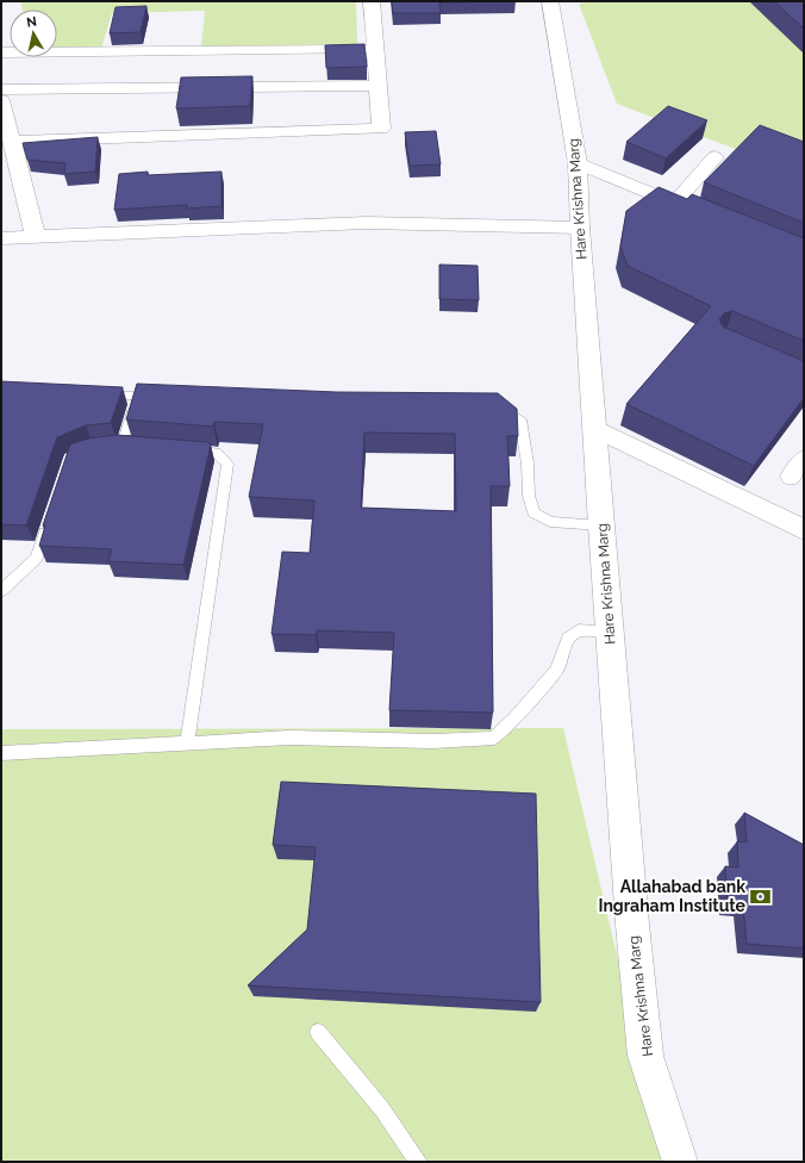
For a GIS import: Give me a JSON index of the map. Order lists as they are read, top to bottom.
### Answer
{
  "streets": {
    "street": ["Hare Krishna Marg"]
  },
  "places": {
    "bank": ["Allahabad bank Ingraham Institute"]
  },
  "north": "top"
}
